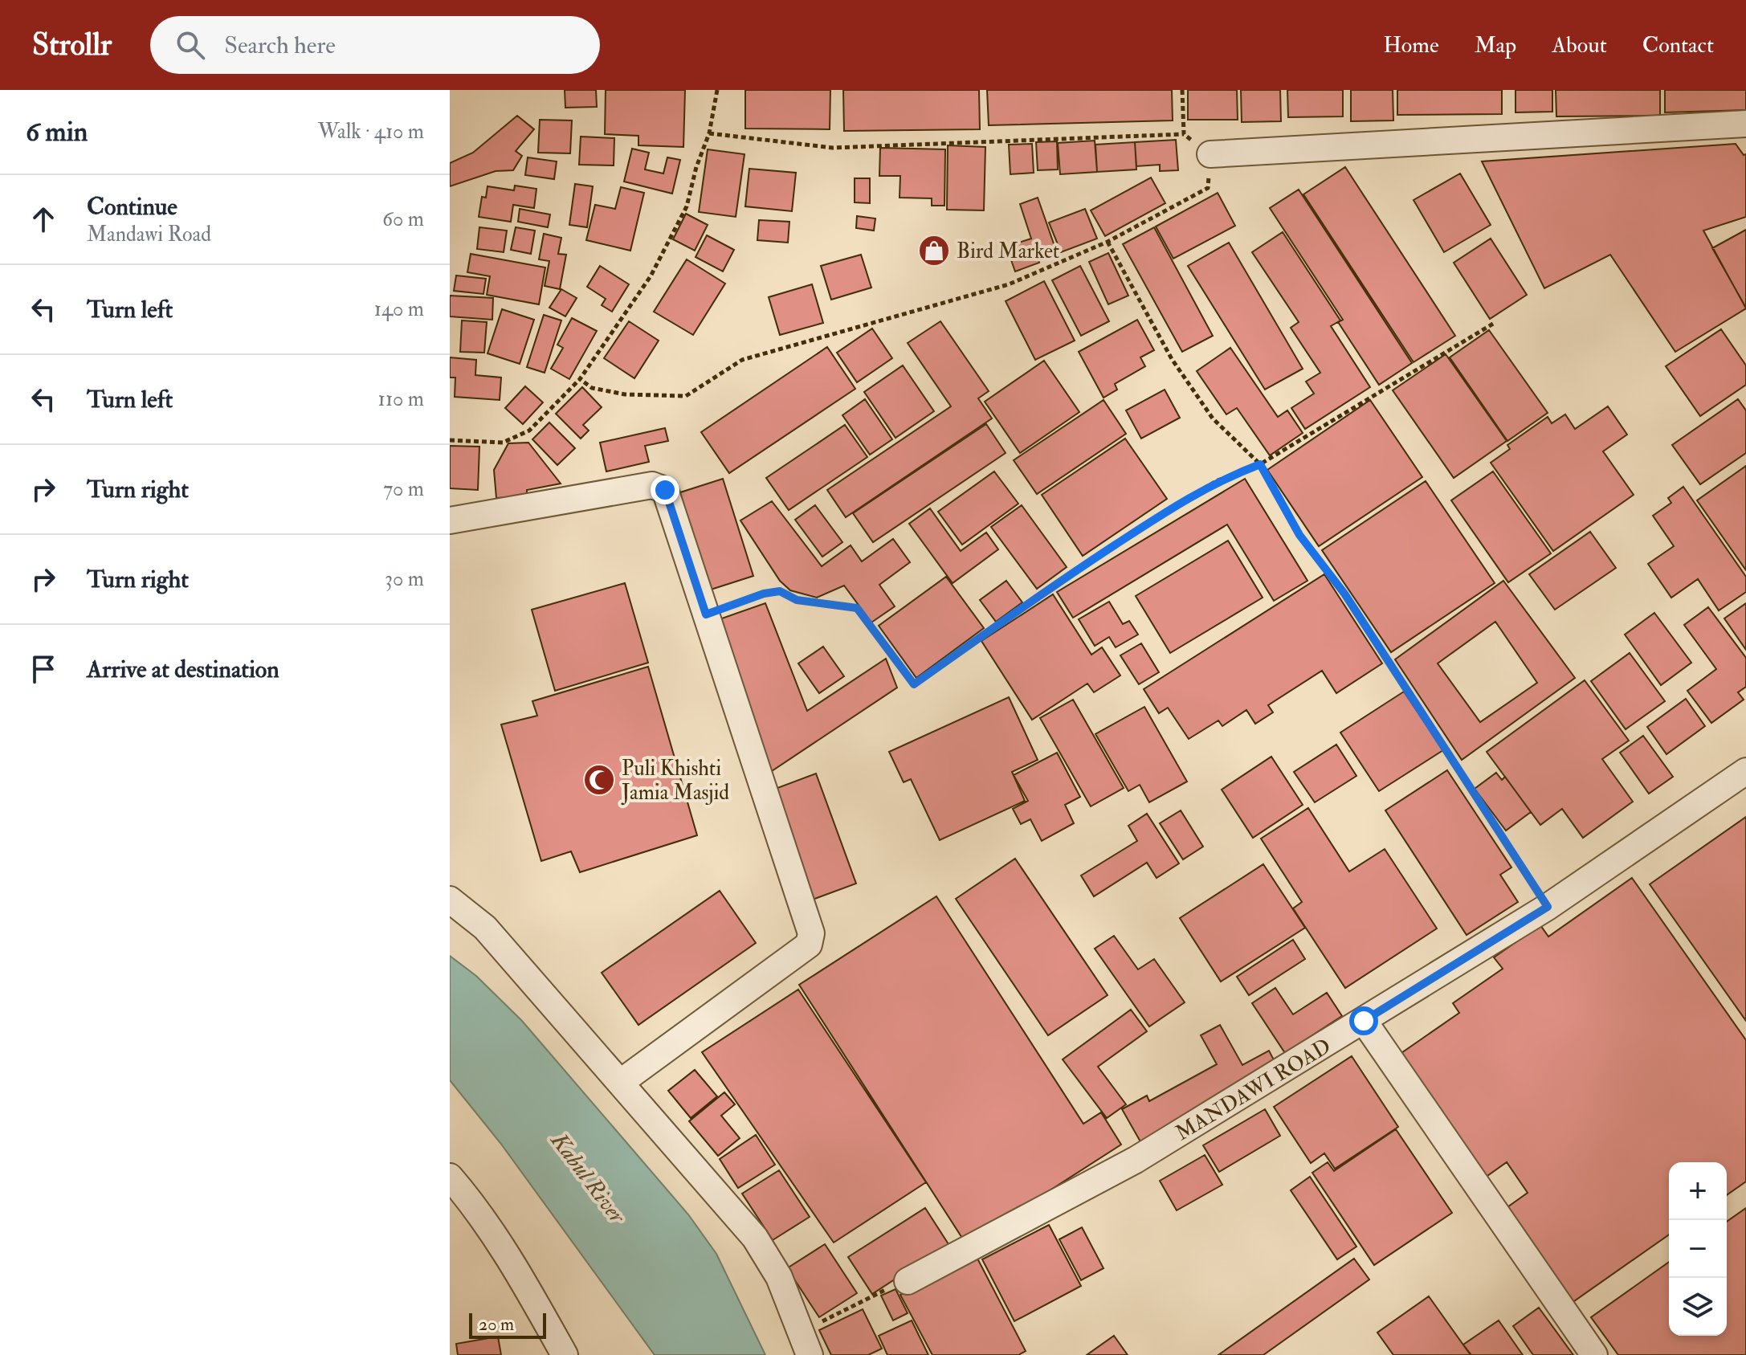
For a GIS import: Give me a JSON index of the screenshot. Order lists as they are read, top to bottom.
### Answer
{
  "streets": {
    "street": ["MANDAWI ROAD"]
  },
  "water": ["Kabul River"],
  "places": {
    "shop": ["Bird Market"],
    "mosque": ["Puli Khishti Jamia Masjid"]
  },
  "scale_bar": "20 m",
  "page": {
    "header": "Strollr",
    "search": "Search here",
    "nav": [
      "Home",
      "Map",
      "About",
      "Contact"
    ],
    "heading": ["6 min", "Walk · 410 m"],
    "list": [
      ["Continue", "Mandawi Road", "60 m"],
      ["Turn left", "140 m"],
      ["Turn left", "110 m"],
      ["Turn right", "70 m"],
      ["Turn right", "30 m"],
      "Arrive at destination"
    ],
    "map_buttons": ["+", "−"],
    "scale": "20 m"
  }
}
